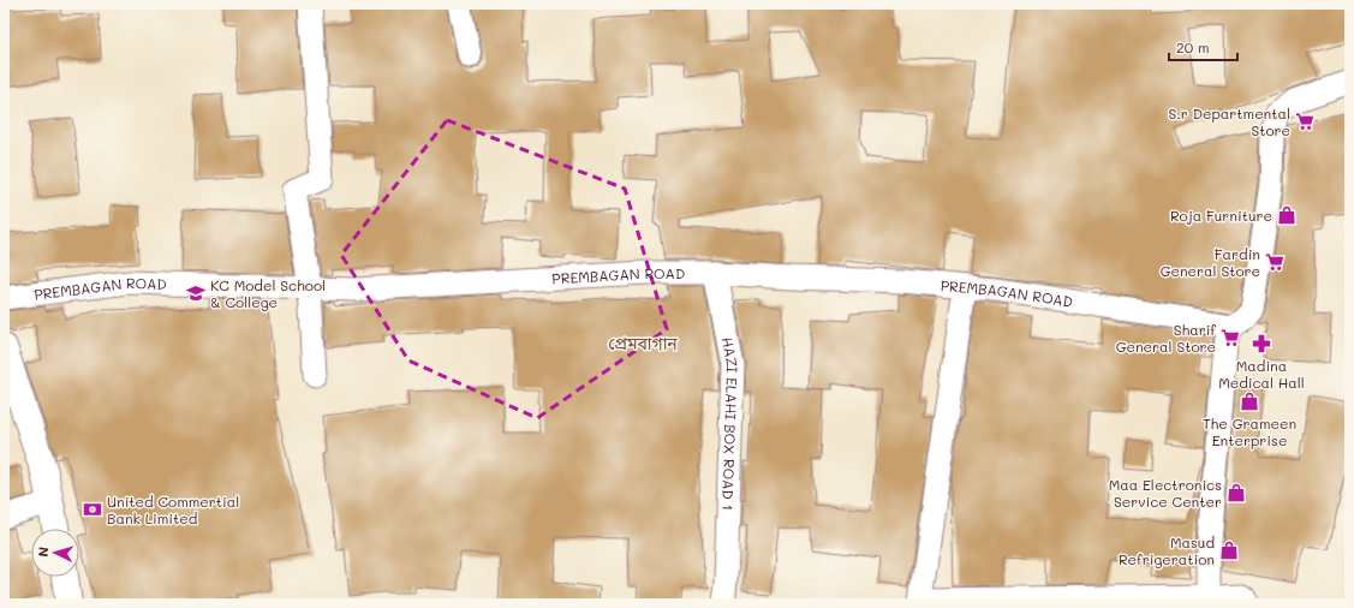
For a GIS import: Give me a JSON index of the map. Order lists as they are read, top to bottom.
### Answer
{
  "streets": {
    "street": ["PREMBAGAN ROAD", "HAZI ELAHI BOX ROAD 1"]
  },
  "crossings": [
    ["PREMBAGAN ROAD", "HAZI ELAHI BOX ROAD 1"]
  ],
  "districts": ["প্রেমবাগান"],
  "places": {
    "supermarket": ["S.r Departmental Store", "Fardin General Store", "Sharif General Store"],
    "shop": [
      "Roja Furniture",
      "The Grameen Enterprise",
      "Maa Electronics Service Center",
      "Masud Refrigeration"
    ],
    "school or university": ["KC Model School & College"],
    "pharmacy": ["Madina Medical Hall"],
    "bank": ["United Commertial Bank Limited"]
  },
  "scale_bar": "20 m",
  "north": "left"
}
